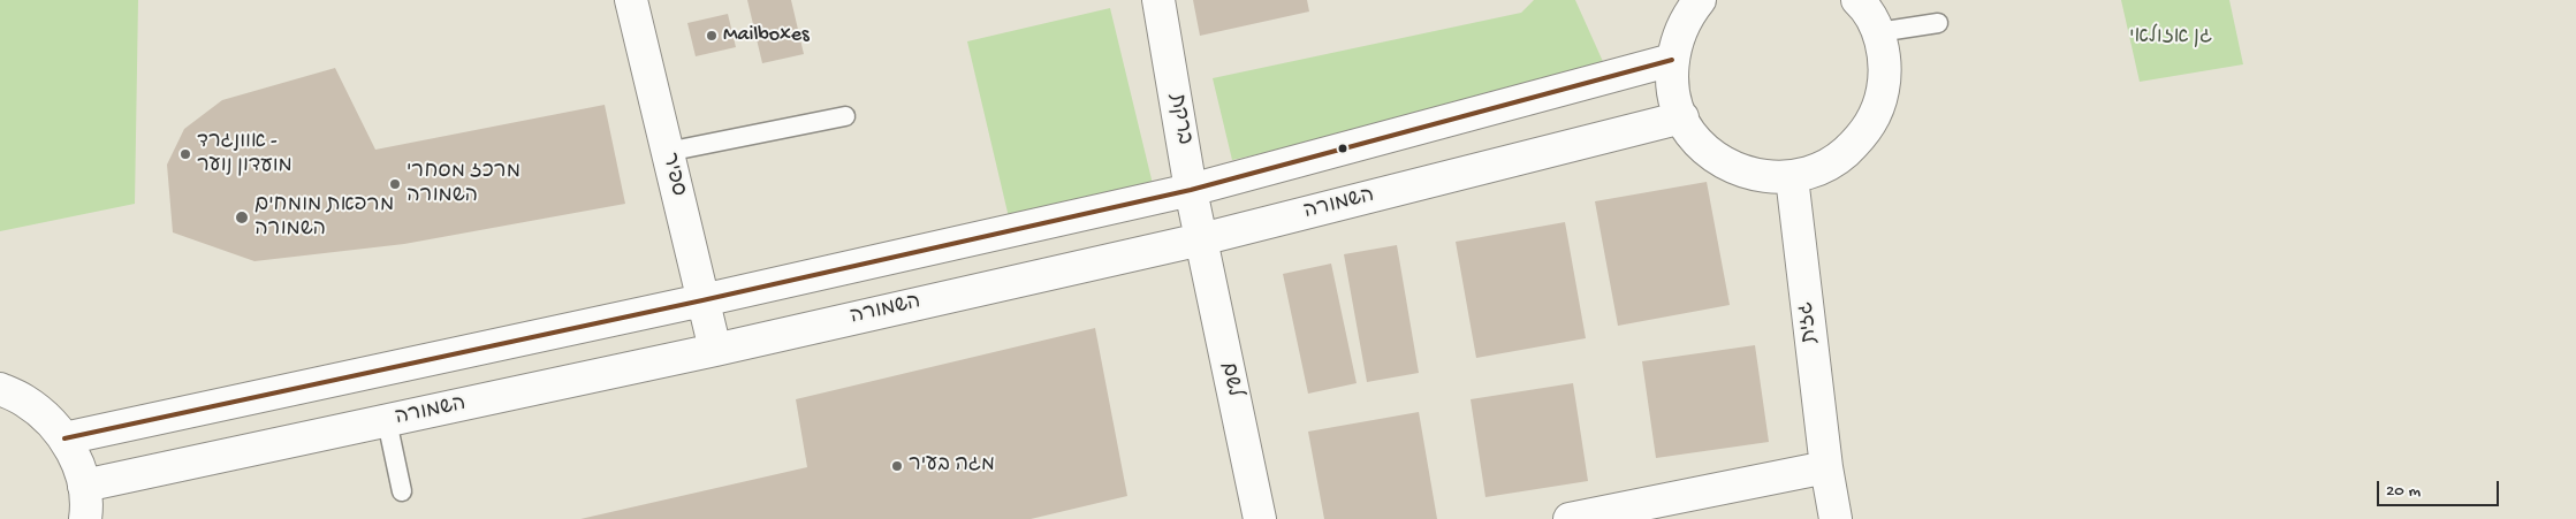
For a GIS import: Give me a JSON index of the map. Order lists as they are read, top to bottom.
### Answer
{
  "streets": {
    "street": [
      "ברקת",
      "ספיר",
      "השמורה",
      "גזית",
      "לשם"
    ]
  },
  "crossings": [
    ["ברקת", "השמורה"],
    ["ברקת", "לשם"],
    ["ספיר", "השמורה"],
    ["השמורה", "לשם"]
  ],
  "parks": ["גן אזולאי"],
  "places": [
    "Mailboxes",
    "אוונגרד - מועדון נוער",
    "מרכז מסחרי השמורה",
    "מרפאת מומחים השמורה",
    "מגה בעיר"
  ],
  "scale_bar": "20 m"
}
